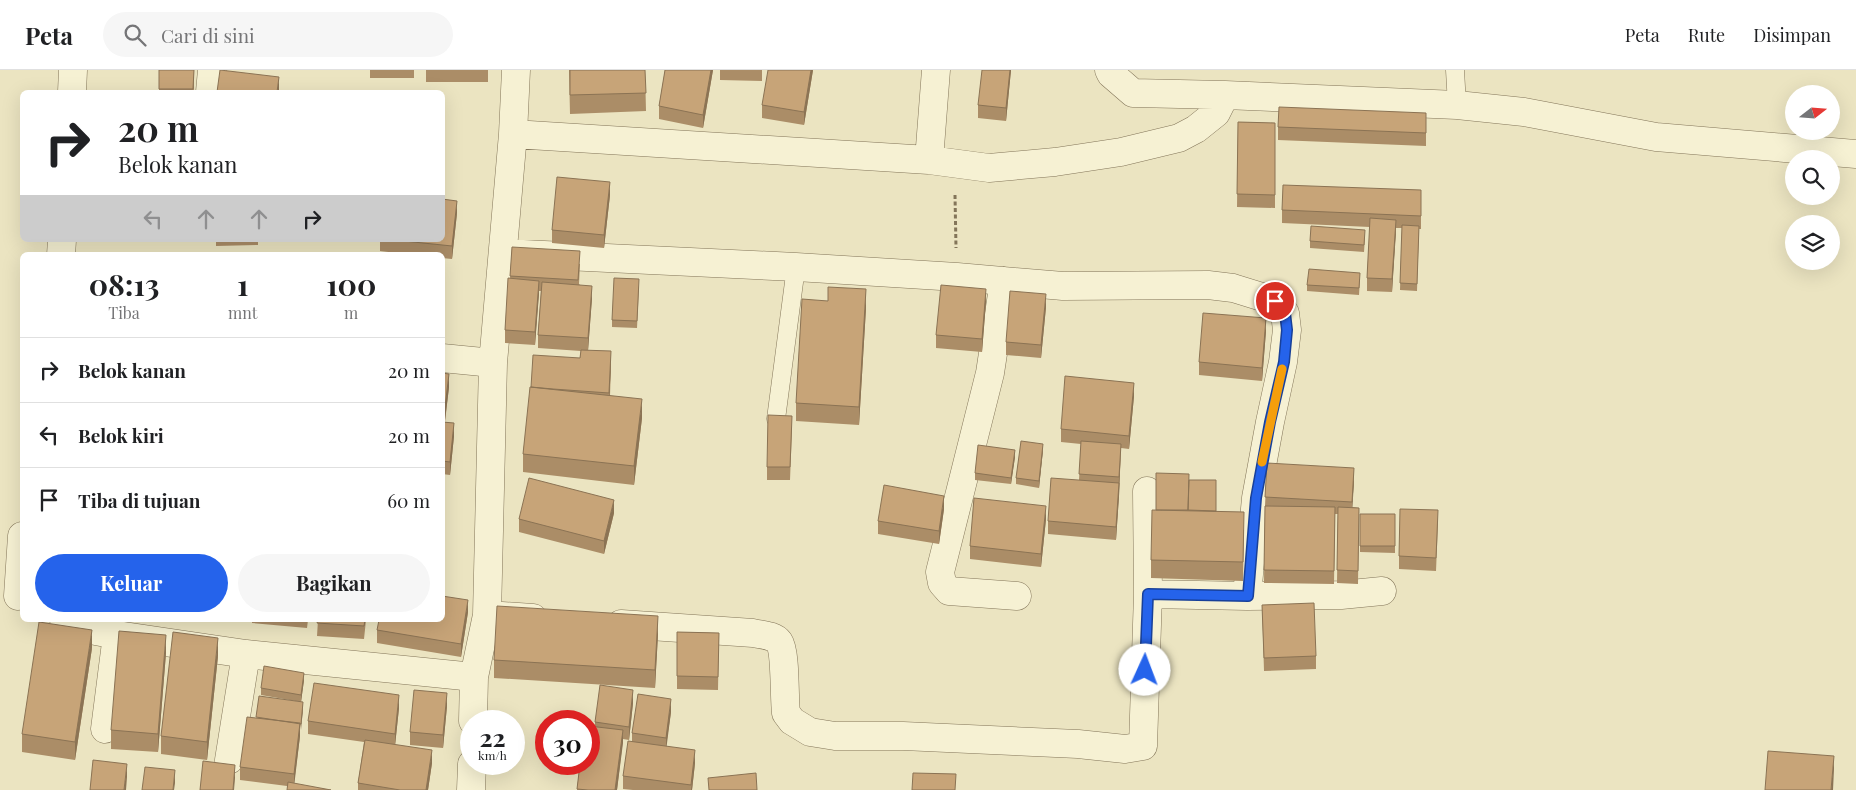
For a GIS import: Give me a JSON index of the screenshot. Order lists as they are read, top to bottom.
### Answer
{
  "north": "right",
  "page": {
    "header": "Peta",
    "search": "Cari di sini",
    "nav": ["Peta", "Rute", "Disimpan"],
    "turn": ["20 m", "Belok kanan"],
    "eta": [
      "08:13",
      "Tiba",
      "1",
      "mnt",
      "100",
      "m"
    ],
    "list": [
      {
        "name": "Belok kanan",
        "value": "20 m"
      },
      {
        "name": "Belok kiri",
        "value": "20 m"
      },
      {
        "name": "Tiba di tujuan",
        "value": "60 m"
      }
    ],
    "buttons": ["Keluar", "Bagikan"],
    "speed": "22 km/h",
    "limit": "30"
  }
}
